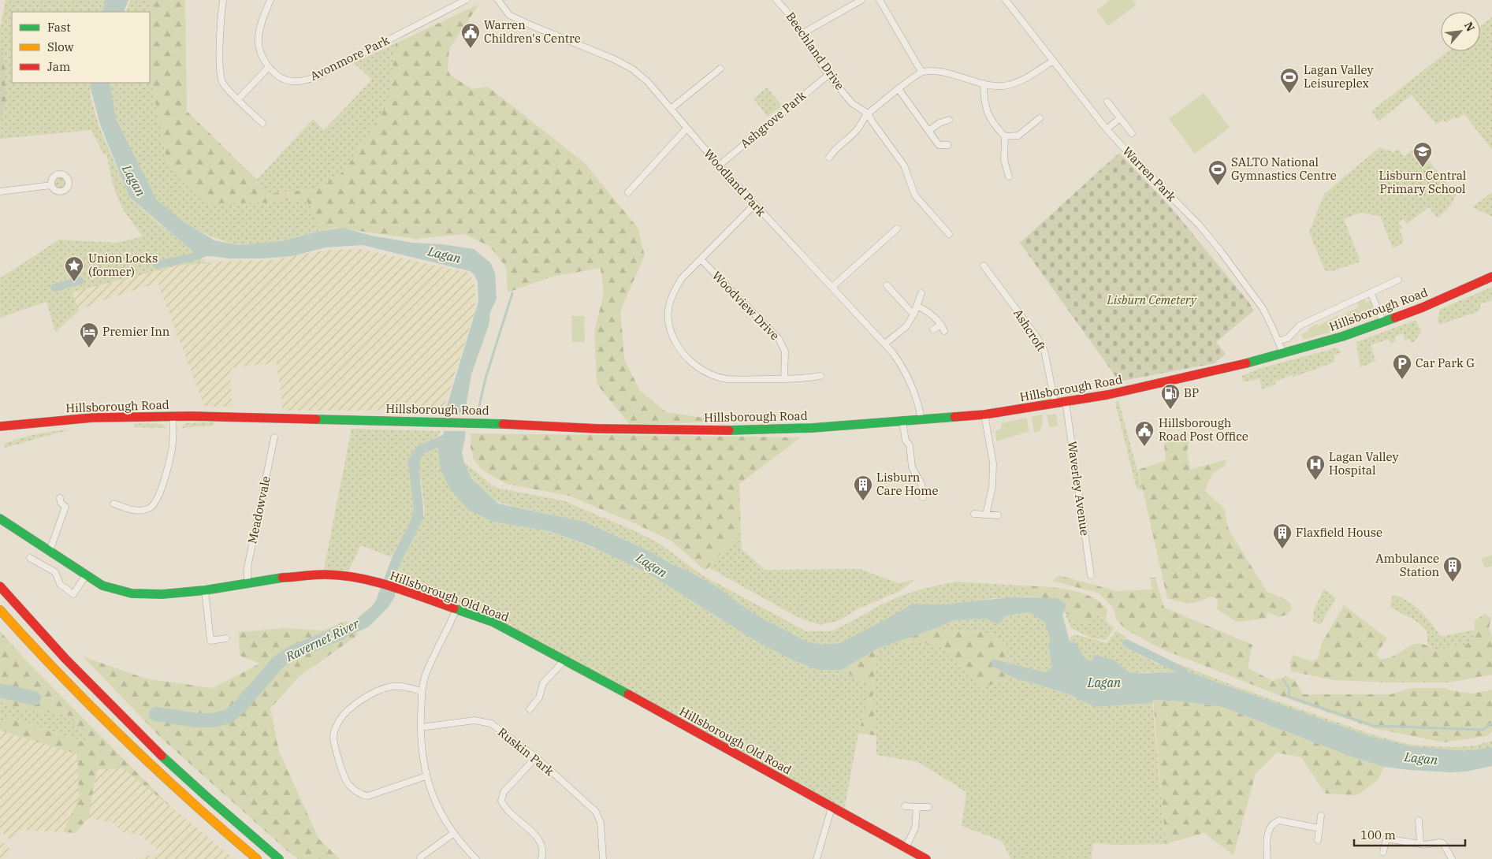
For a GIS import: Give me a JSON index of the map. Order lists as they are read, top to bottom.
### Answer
{
  "streets": {
    "main road": ["Hillsborough Road", "Hillsborough Old Road"],
    "street": [
      "Beechland Drive",
      "Avonmore Park",
      "Ashgrove Park",
      "Warren Park",
      "Woodland Park",
      "Woodview Drive",
      "Ashcroft",
      "Waverley Avenue",
      "Meadowvale",
      "Ruskin Park"
    ]
  },
  "crossings": [
    ["Beechland Drive", "Ashgrove Park"],
    ["Ashgrove Park", "Woodland Park"],
    ["Warren Park", "Hillsborough Road"],
    ["Woodland Park", "Hillsborough Road"],
    ["Hillsborough Road", "Ashcroft"],
    ["Hillsborough Road", "Waverley Avenue"],
    ["Meadowvale", "Hillsborough Old Road"]
  ],
  "water": ["Lagan", "Ravernet River"],
  "parks": ["Lisburn Cemetery"],
  "places": {
    "public building": ["Warren Children's Centre", "Hillsborough Road Post Office"],
    "sports": ["Lagan Valley Leisureplex", "SALTO National Gymnastics Centre"],
    "school or university": ["Lisburn Central Primary School"],
    "place": ["Union Locks (former)"],
    "hotel": ["Premier Inn"],
    "parking": ["Car Park G"],
    "fuel station": ["BP"],
    "hospital": ["Lagan Valley Hospital"],
    "building": ["Lisburn Care Home", "Flaxfield House", "Ambulance Station"]
  },
  "legend": ["Fast", "Slow", "Jam"],
  "scale_bar": "100 m",
  "north": "top right"
}
